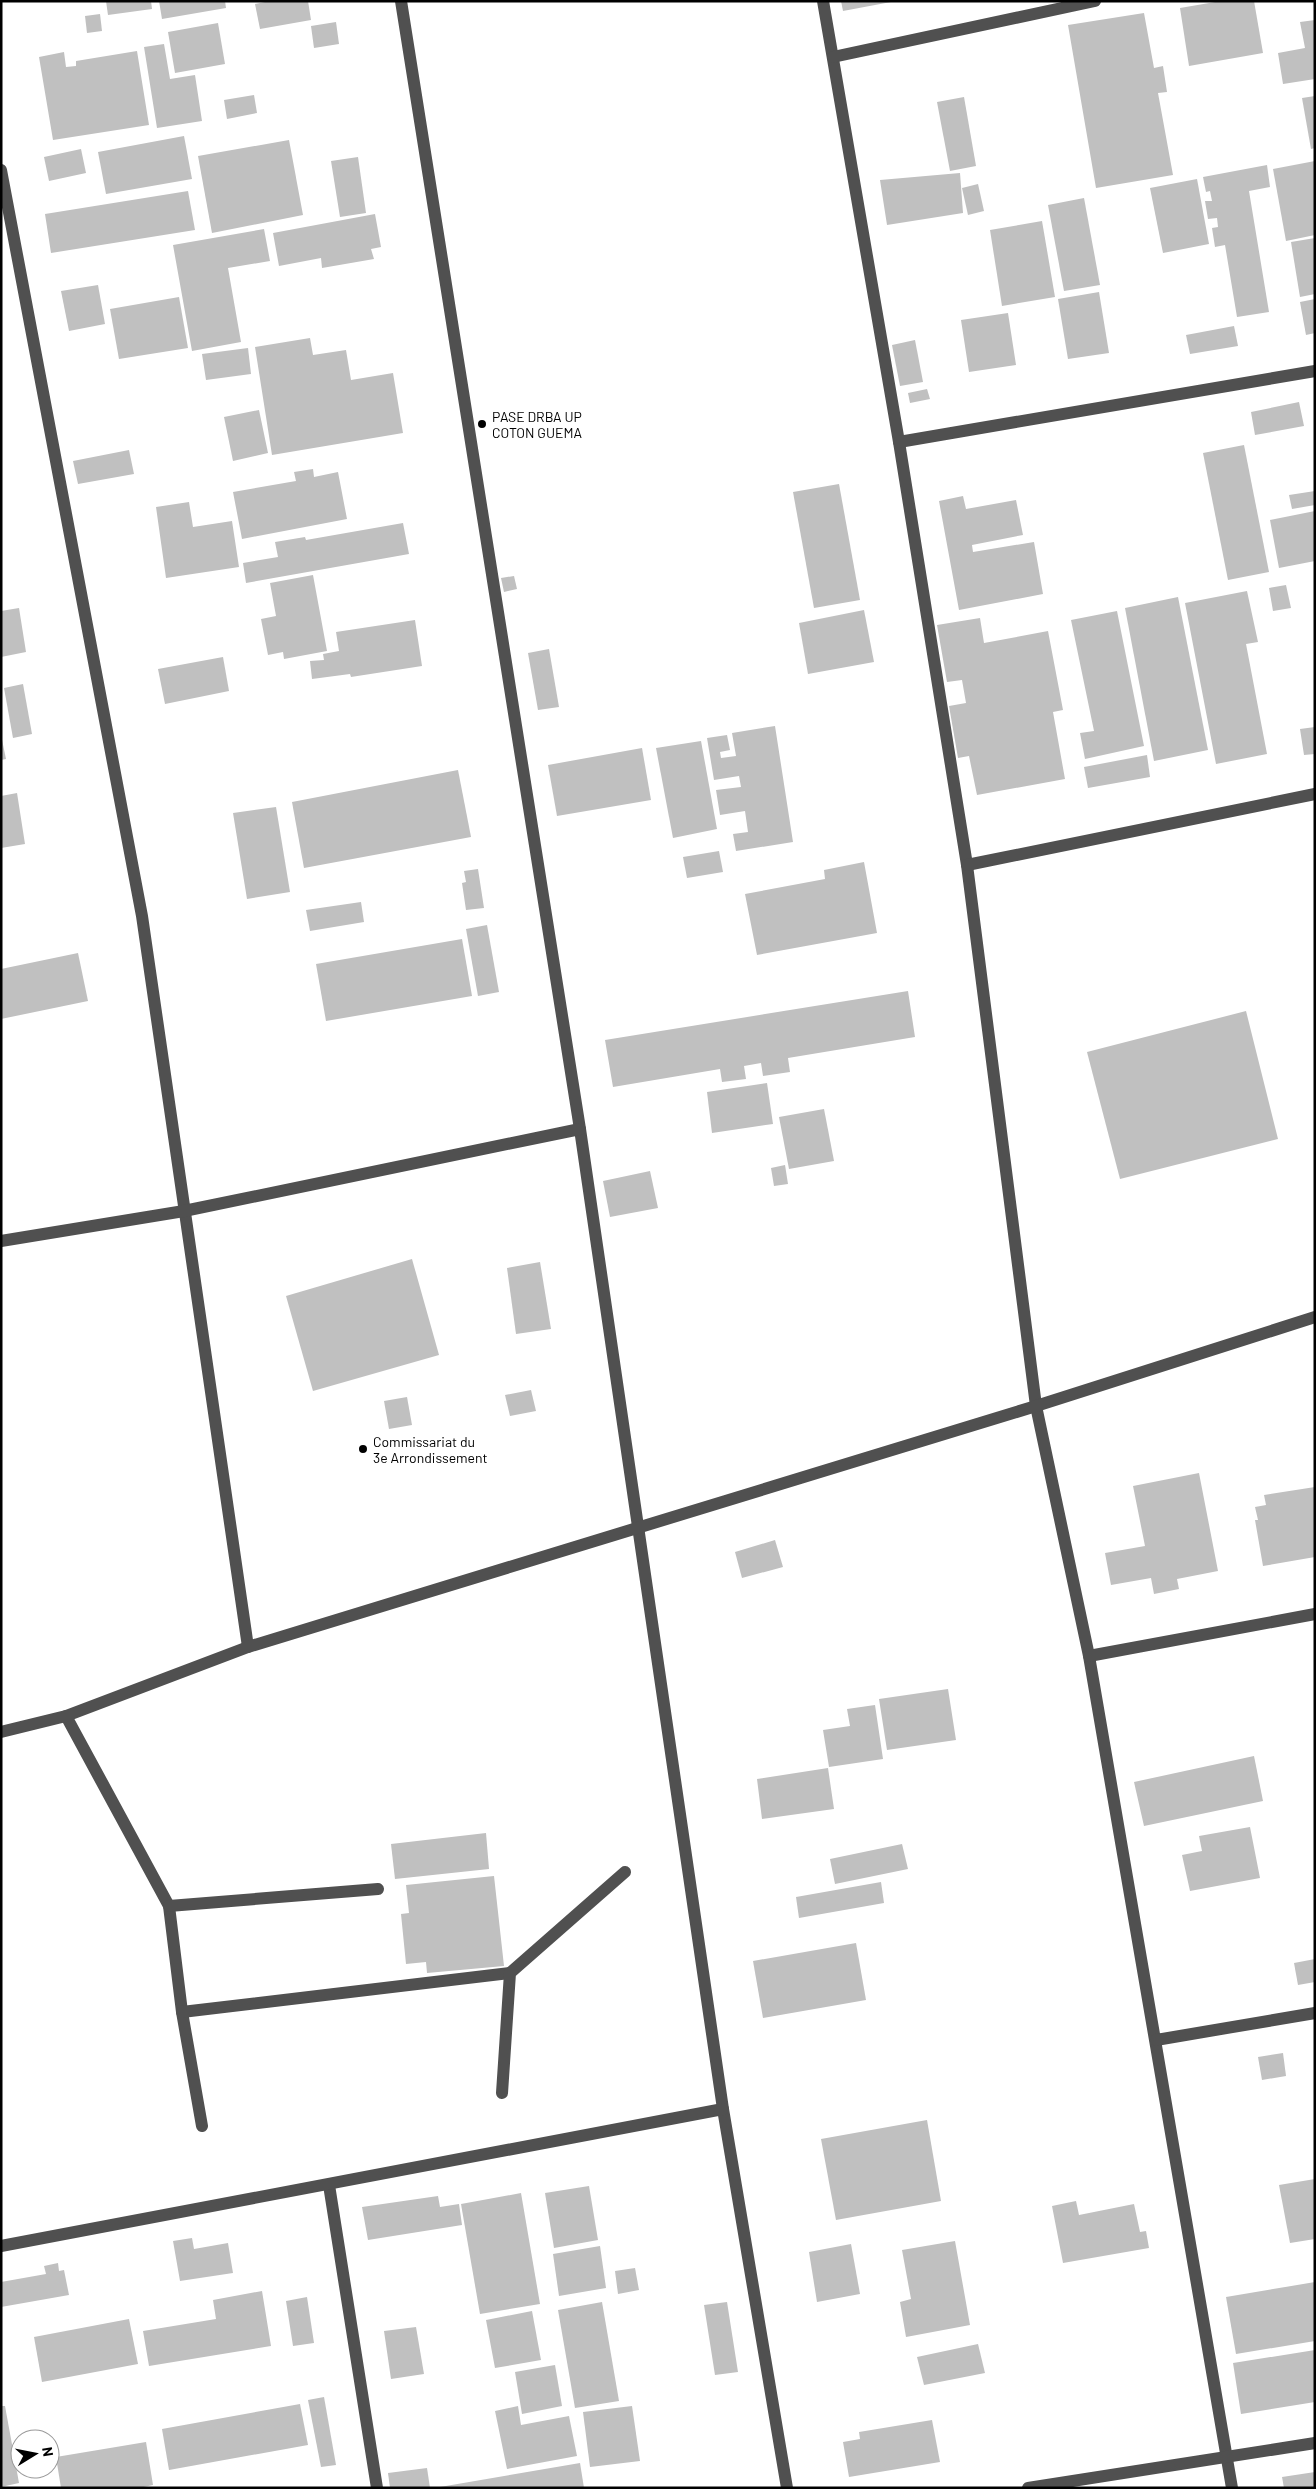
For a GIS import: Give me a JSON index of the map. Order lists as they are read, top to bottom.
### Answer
{
  "places": ["PASE DRBA UP COTON GUEMA", "Commissariat du 3e Arrondissement"],
  "north": "right"
}
